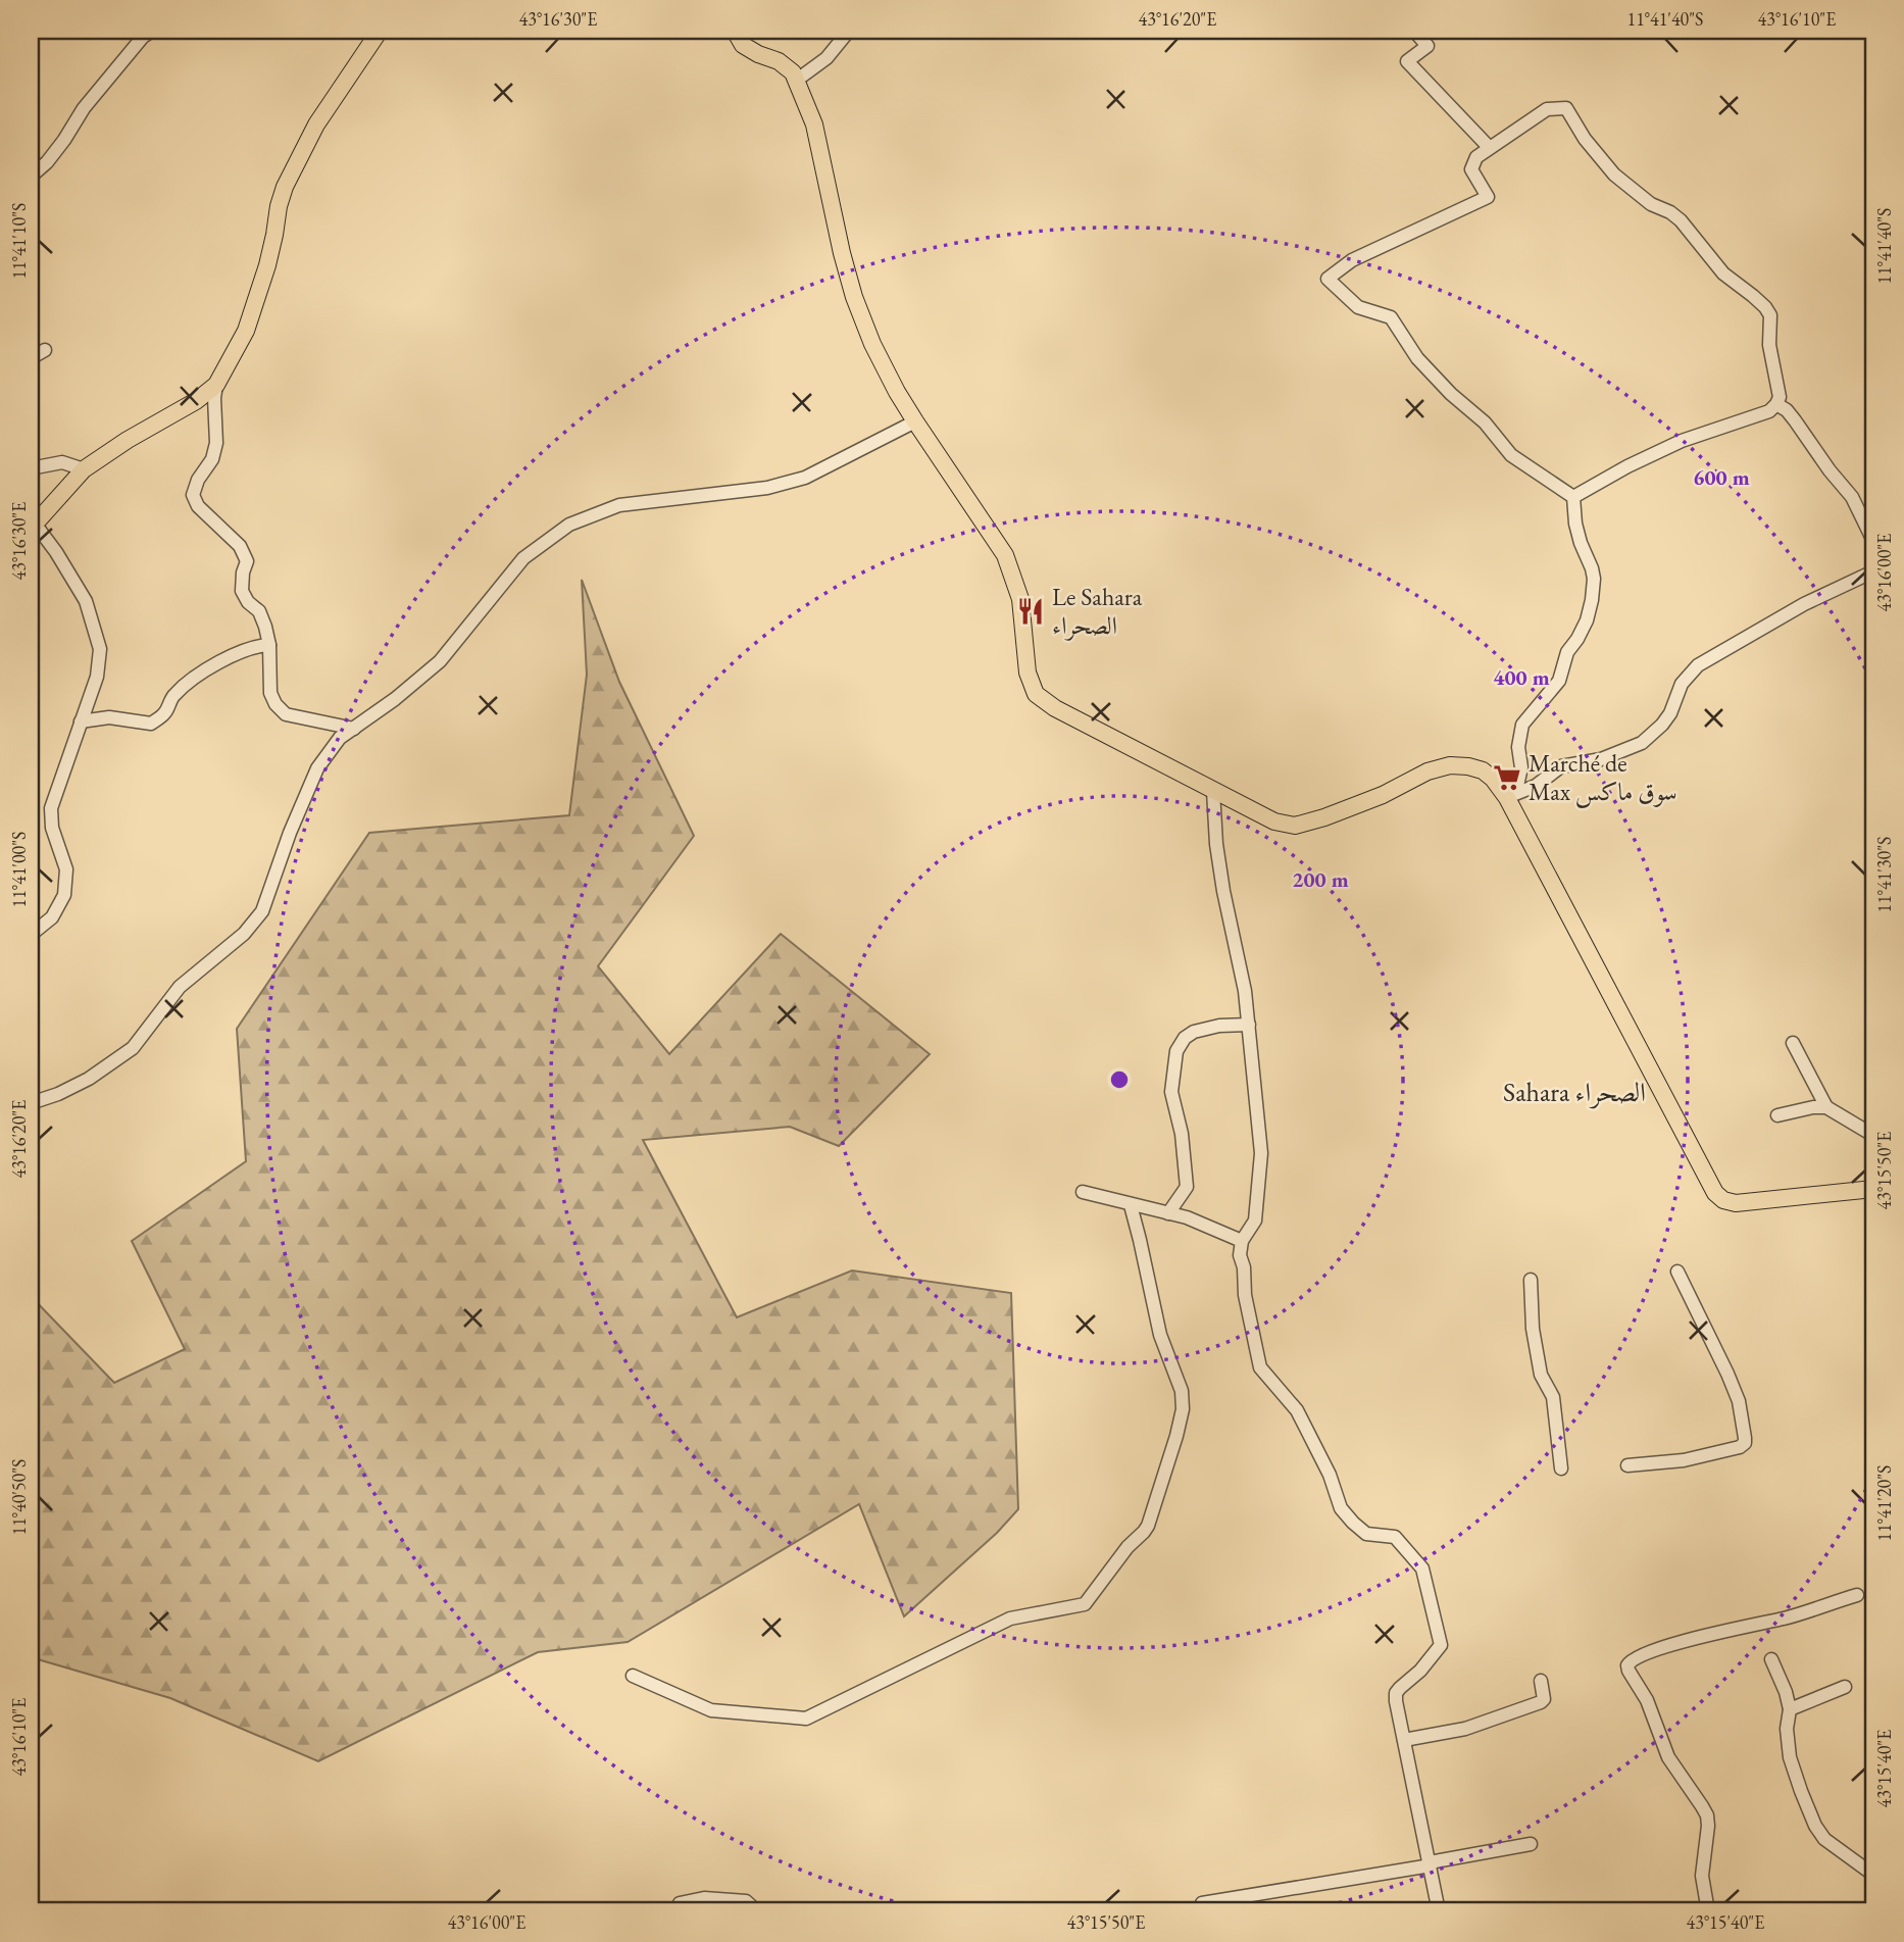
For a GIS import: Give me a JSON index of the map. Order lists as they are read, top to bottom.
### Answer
{
  "districts": ["Sahara الصحراء"],
  "places": {
    "restaurant": ["Le Sahara الصحراء"],
    "supermarket": ["Marché de Max سوق ماكس"]
  },
  "coordinates": [
    "43°16'30\"E",
    "43°16'20\"E",
    "11°41'40\"S",
    "43°16'10\"E",
    "11°41'10\"S",
    "43°16'00\"E",
    "11°41'00\"S",
    "11°41'30\"S",
    "43°15'50\"E",
    "11°40'50\"S",
    "11°41'20\"S",
    "43°15'40\"E"
  ],
  "rings": ["600 m", "400 m", "200 m"]
}
